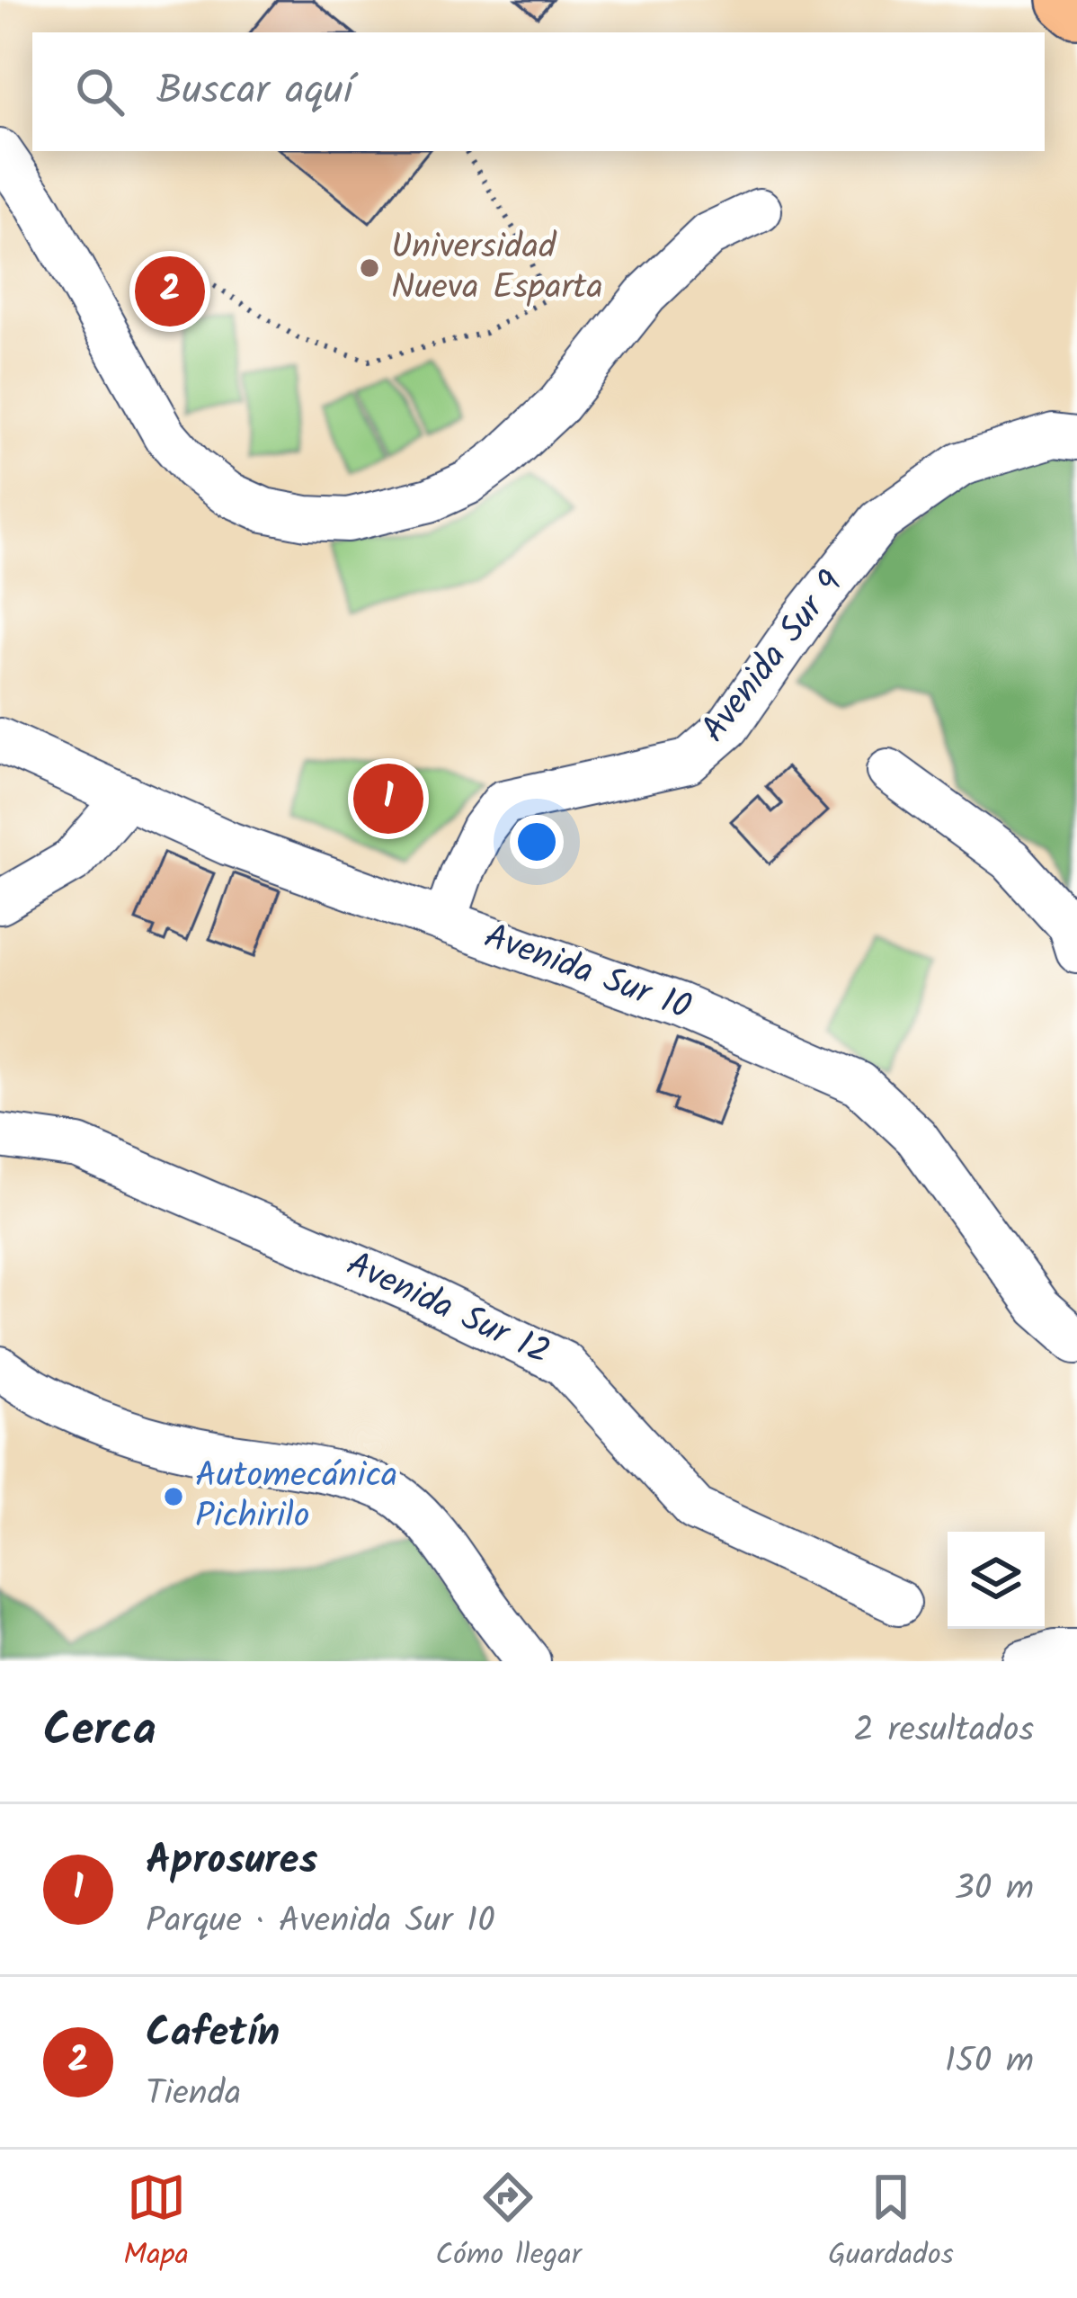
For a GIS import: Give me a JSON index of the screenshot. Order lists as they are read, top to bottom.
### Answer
{
  "streets": {
    "street": ["Avenida Sur 9", "Avenida Sur 10", "Avenida Sur 12"]
  },
  "crossings": [
    ["Avenida Sur 9", "Avenida Sur 10"]
  ],
  "places": ["Universidad Nueva Esparta", "Automecánica Pichirilo"],
  "page": {
    "search": "Buscar aquí",
    "pins": ["2", "1"],
    "heading": ["Cerca", "2 resultados"],
    "list": [
      {
        "mark": "1",
        "name": "Aprosures",
        "note": "Parque · Avenida Sur 10",
        "value": "30 m"
      },
      {
        "mark": "2",
        "name": "Cafetín",
        "note": "Tienda",
        "value": "150 m"
      }
    ],
    "nav": ["Mapa", "Cómo llegar", "Guardados"]
  }
}
